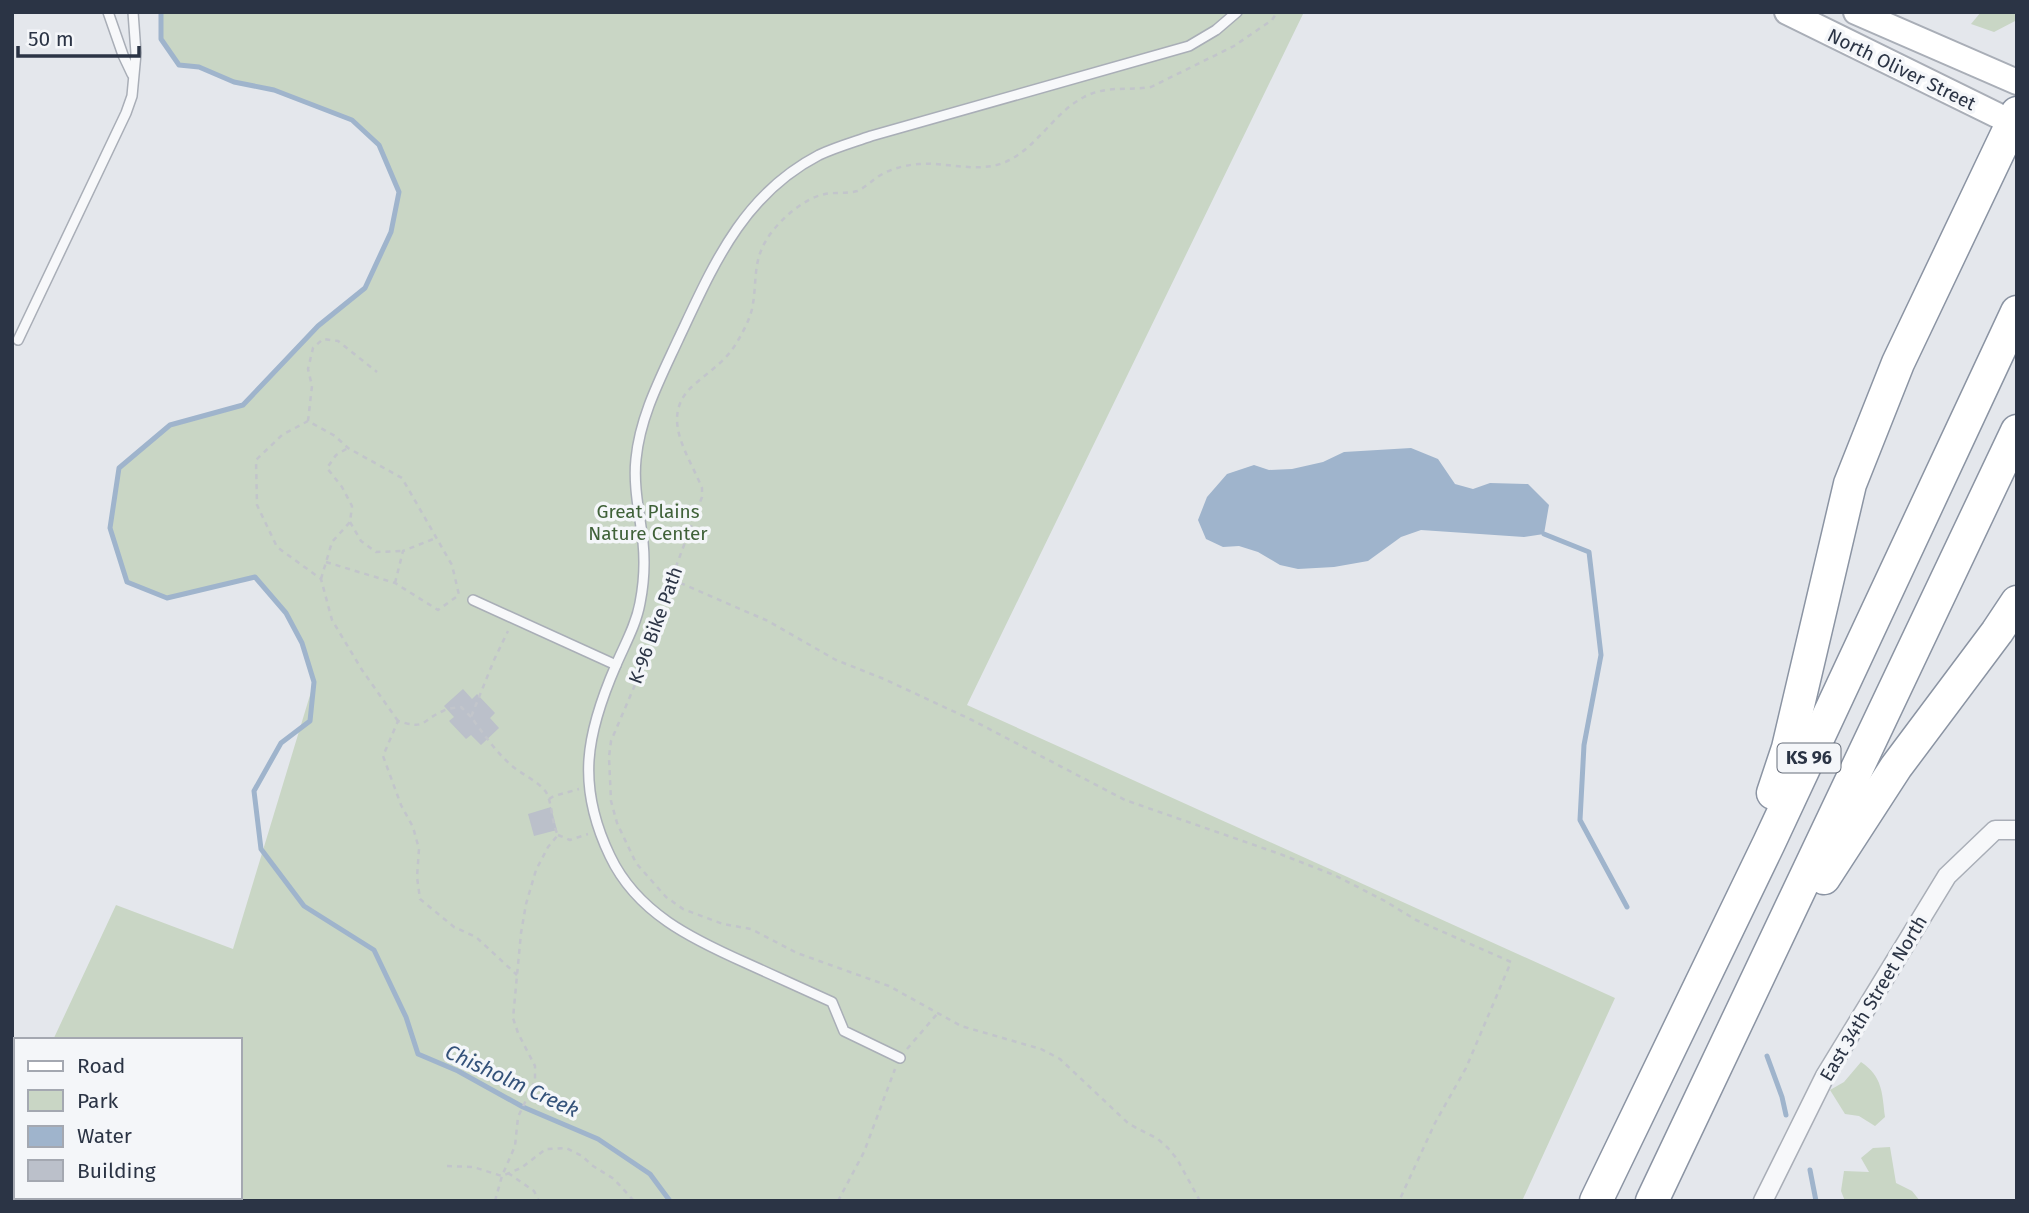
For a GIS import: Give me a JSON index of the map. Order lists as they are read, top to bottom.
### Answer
{
  "streets": {
    "highway": ["KS 96"],
    "main road": ["North Oliver Street"],
    "street": ["East 34th Street North"],
    "path": ["K-96 Bike Path"]
  },
  "water": ["Chisholm Creek"],
  "parks": ["Great Plains Nature Center"],
  "legend": [
    "Road",
    "Park",
    "Water",
    "Building"
  ],
  "scale_bar": "50 m"
}
